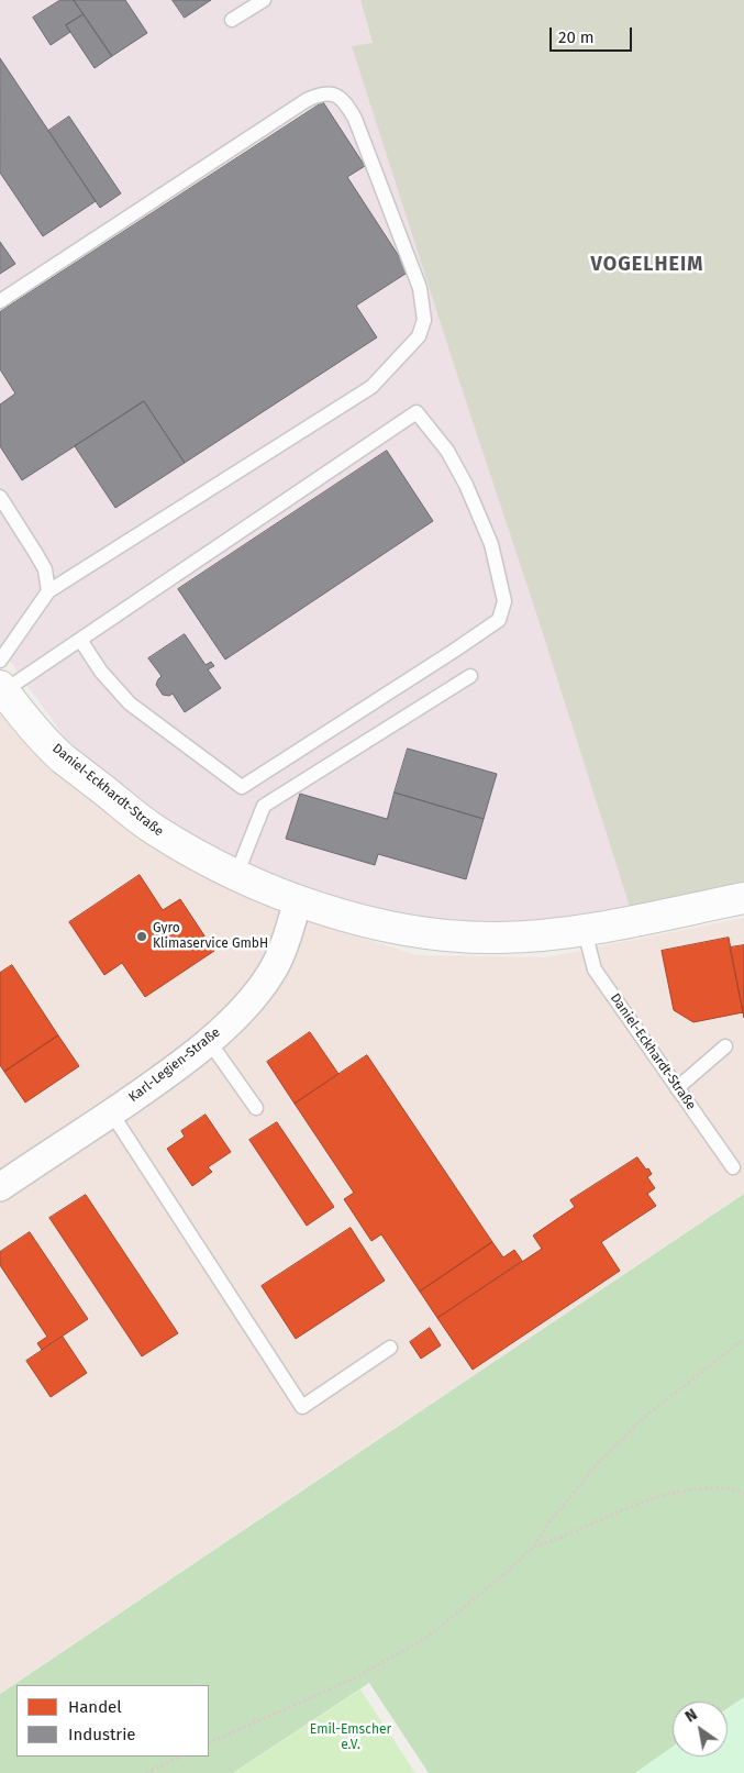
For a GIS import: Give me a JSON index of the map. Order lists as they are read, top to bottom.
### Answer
{
  "streets": {
    "street": ["Daniel-Eckhardt-Straße", "Karl-Legien-Straße"]
  },
  "crossings": [
    ["Daniel-Eckhardt-Straße", "Karl-Legien-Straße"]
  ],
  "districts": ["VOGELHEIM"],
  "parks": ["Emil-Emscher e.V."],
  "places": ["Gyro Klimaservice GmbH"],
  "legend": ["Handel", "Industrie"],
  "scale_bar": "20 m",
  "north": "top left"
}
